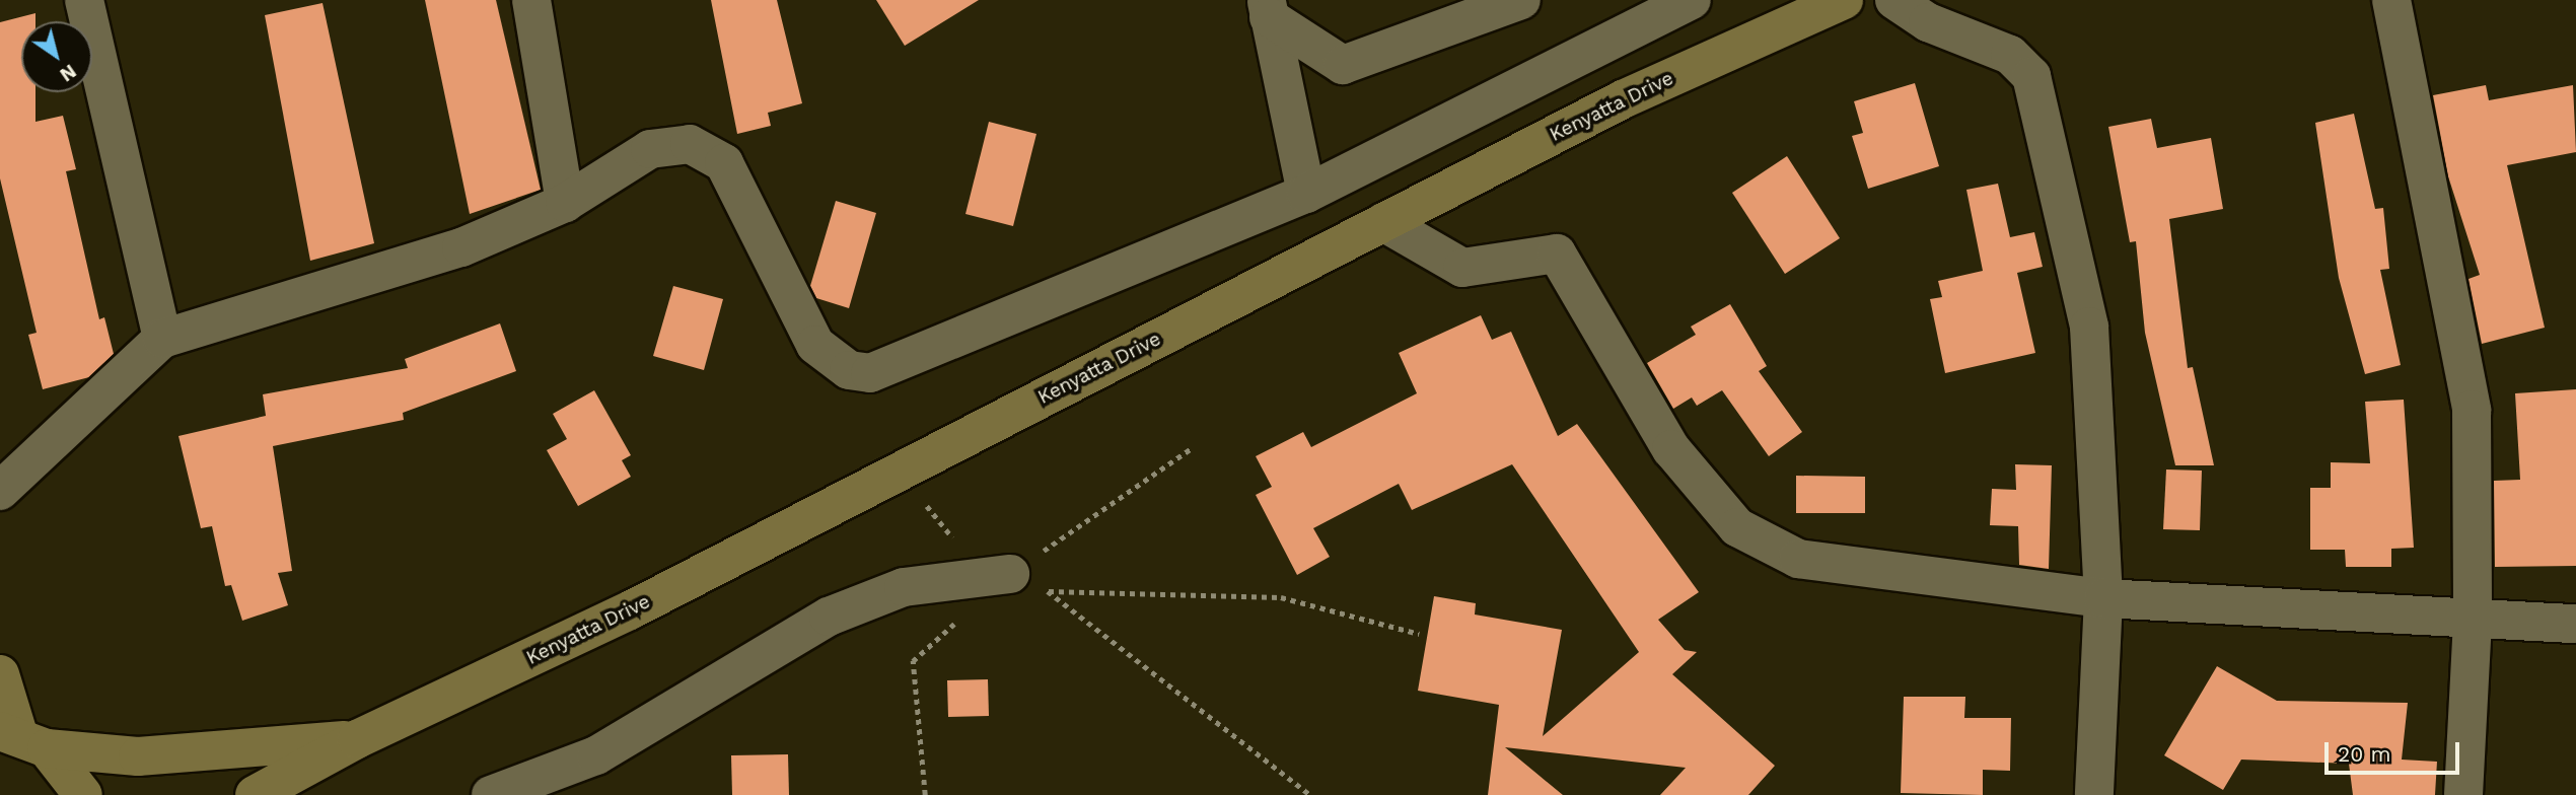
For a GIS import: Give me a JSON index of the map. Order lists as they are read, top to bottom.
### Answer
{
  "streets": {
    "main road": ["Kenyatta Drive"]
  },
  "scale_bar": "20 m",
  "north": "bottom right"
}
